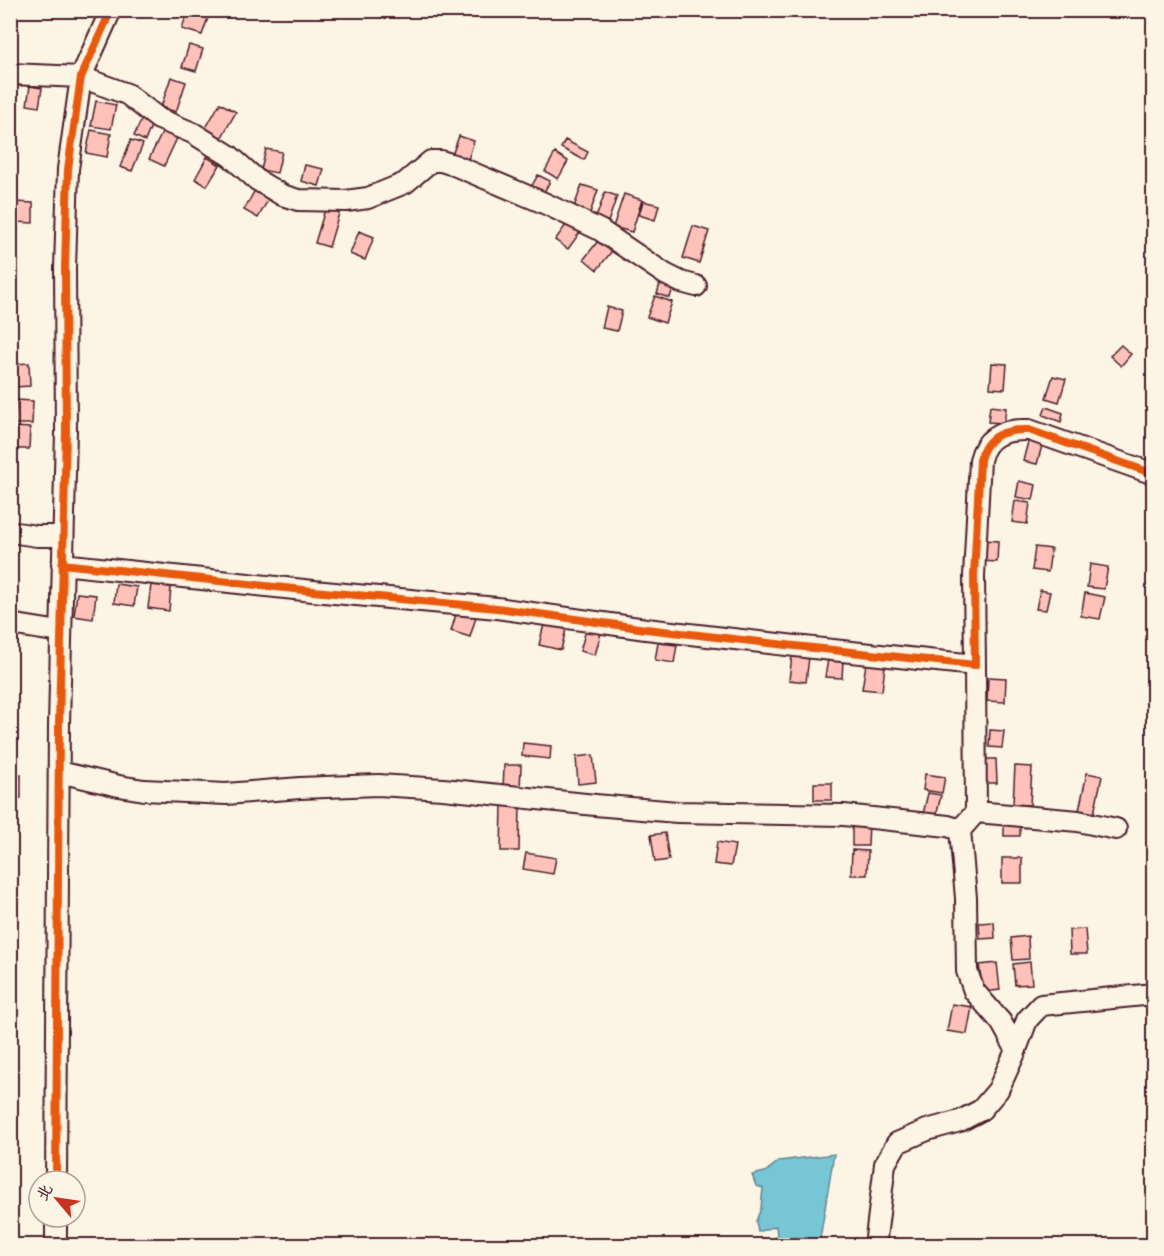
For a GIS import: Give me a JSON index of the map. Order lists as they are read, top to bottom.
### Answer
{
  "north": "top left"
}
